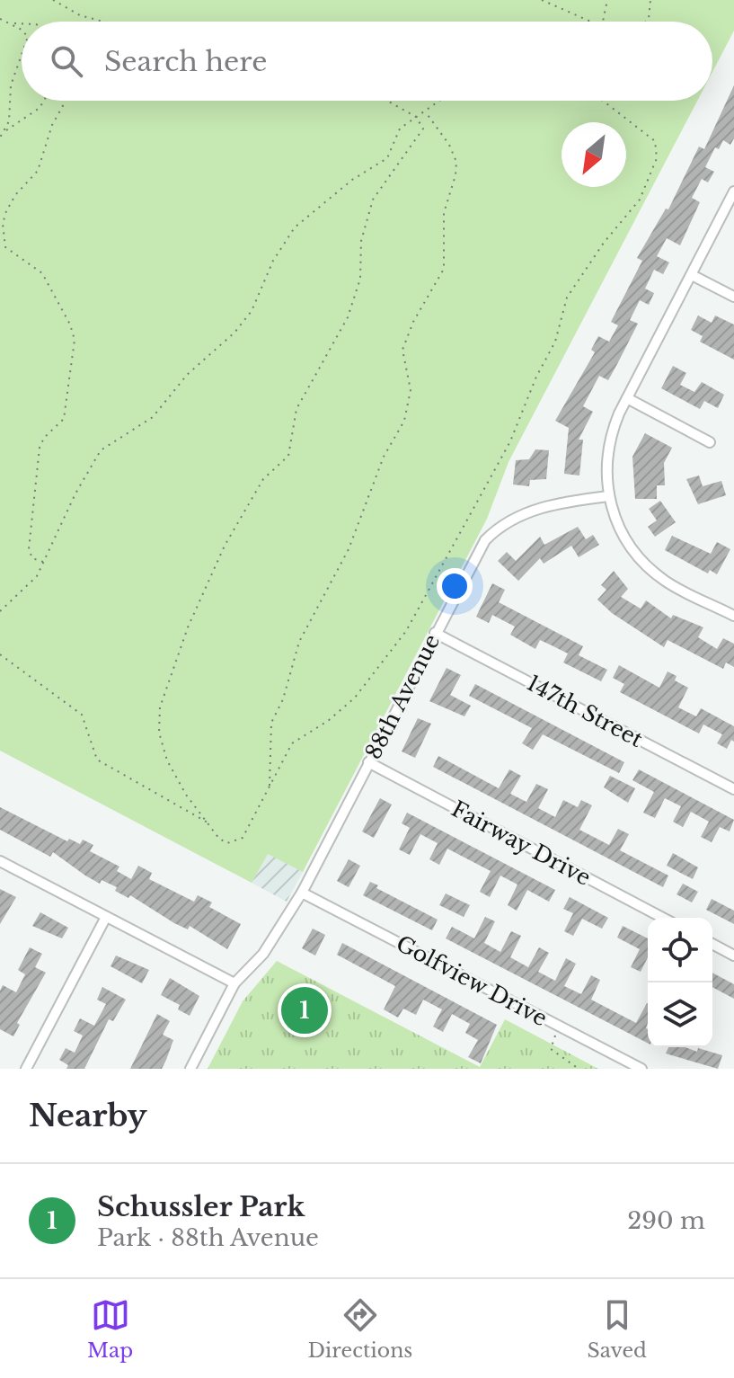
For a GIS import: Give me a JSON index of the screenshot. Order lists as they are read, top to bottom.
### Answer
{
  "streets": {
    "street": [
      "88th Avenue",
      "147th Street",
      "Fairway Drive",
      "Golfview Drive"
    ]
  },
  "crossings": [
    ["88th Avenue", "147th Street"],
    ["88th Avenue", "Fairway Drive"],
    ["88th Avenue", "Golfview Drive"]
  ],
  "north": "bottom left",
  "page": {
    "search": "Search here",
    "pins": "1",
    "heading": "Nearby",
    "list": [
      {
        "mark": "1",
        "name": "Schussler Park",
        "note": "Park · 88th Avenue",
        "value": "290 m"
      }
    ],
    "nav": ["Map", "Directions", "Saved"]
  }
}
